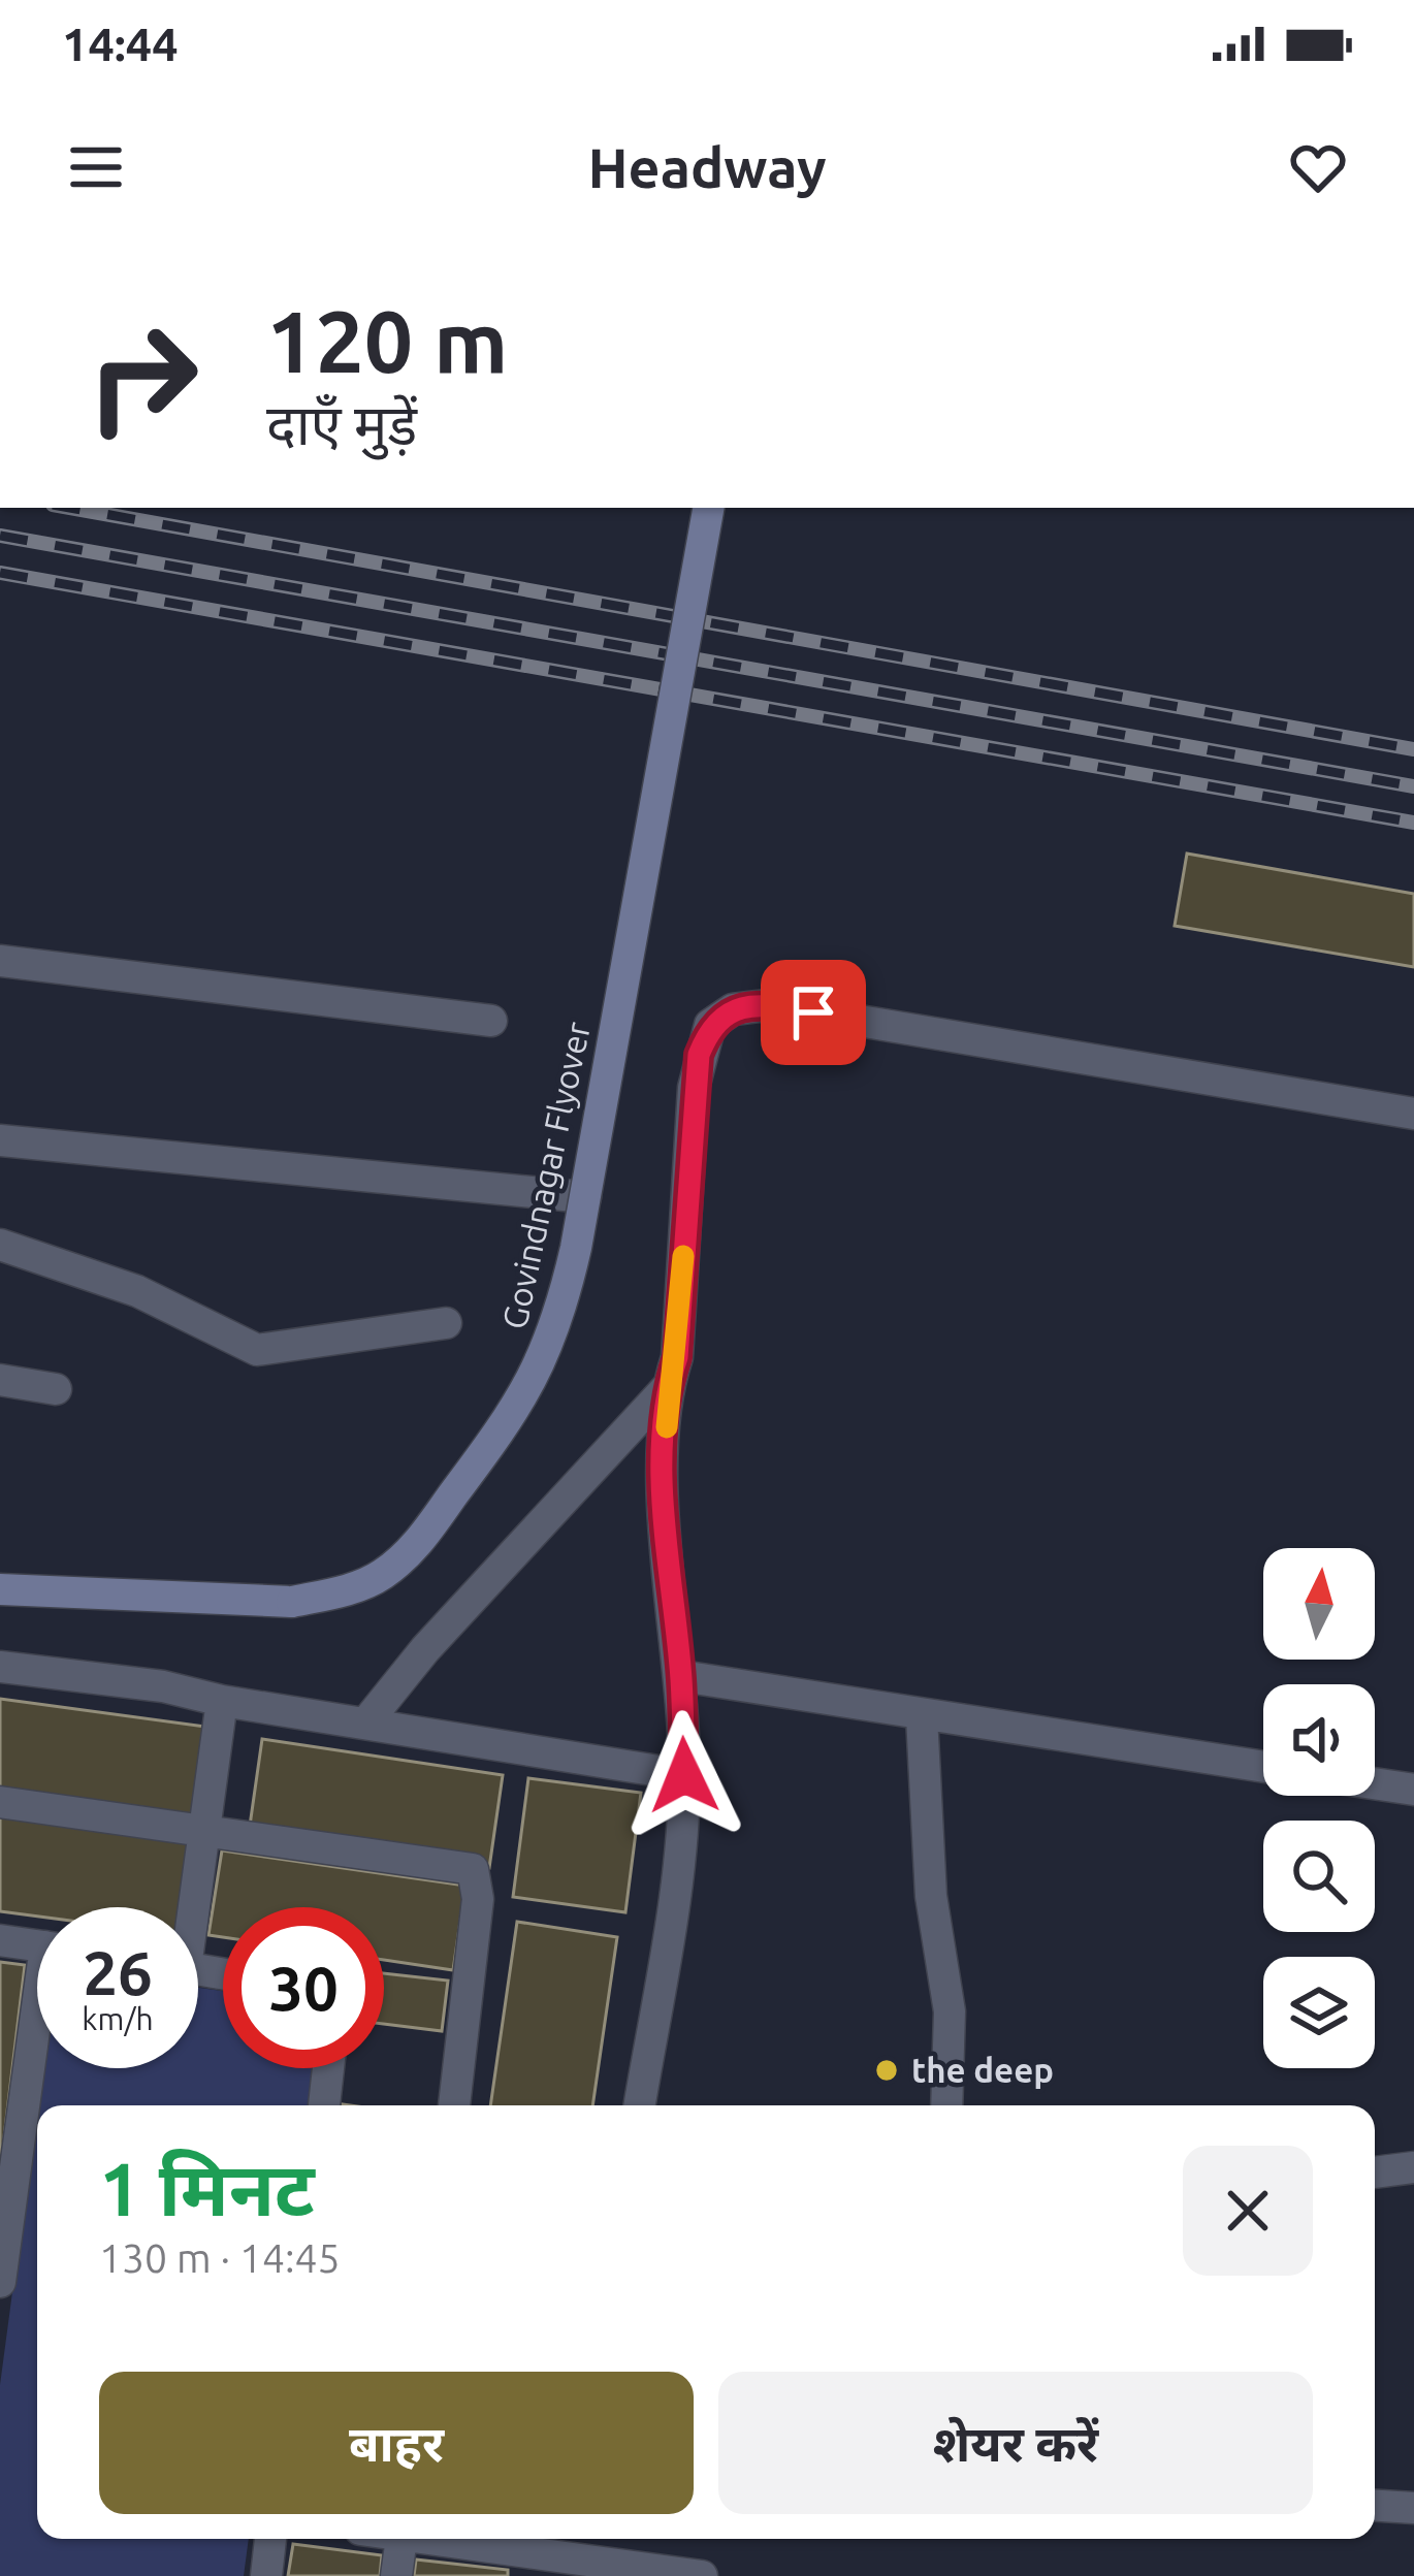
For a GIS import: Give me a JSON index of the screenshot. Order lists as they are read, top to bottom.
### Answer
{
  "streets": {
    "main road": ["Govindnagar Flyover"]
  },
  "places": ["the deep"],
  "north": "top",
  "page": {
    "status": "14:44",
    "header": "Headway",
    "turn": ["120 m", "दाएँ मुड़ें"],
    "speed": "26 km/h",
    "limit": "30",
    "heading": ["1 मिनट", "130 m · 14:45"],
    "buttons": ["बाहर", "शेयर करें"]
  }
}
